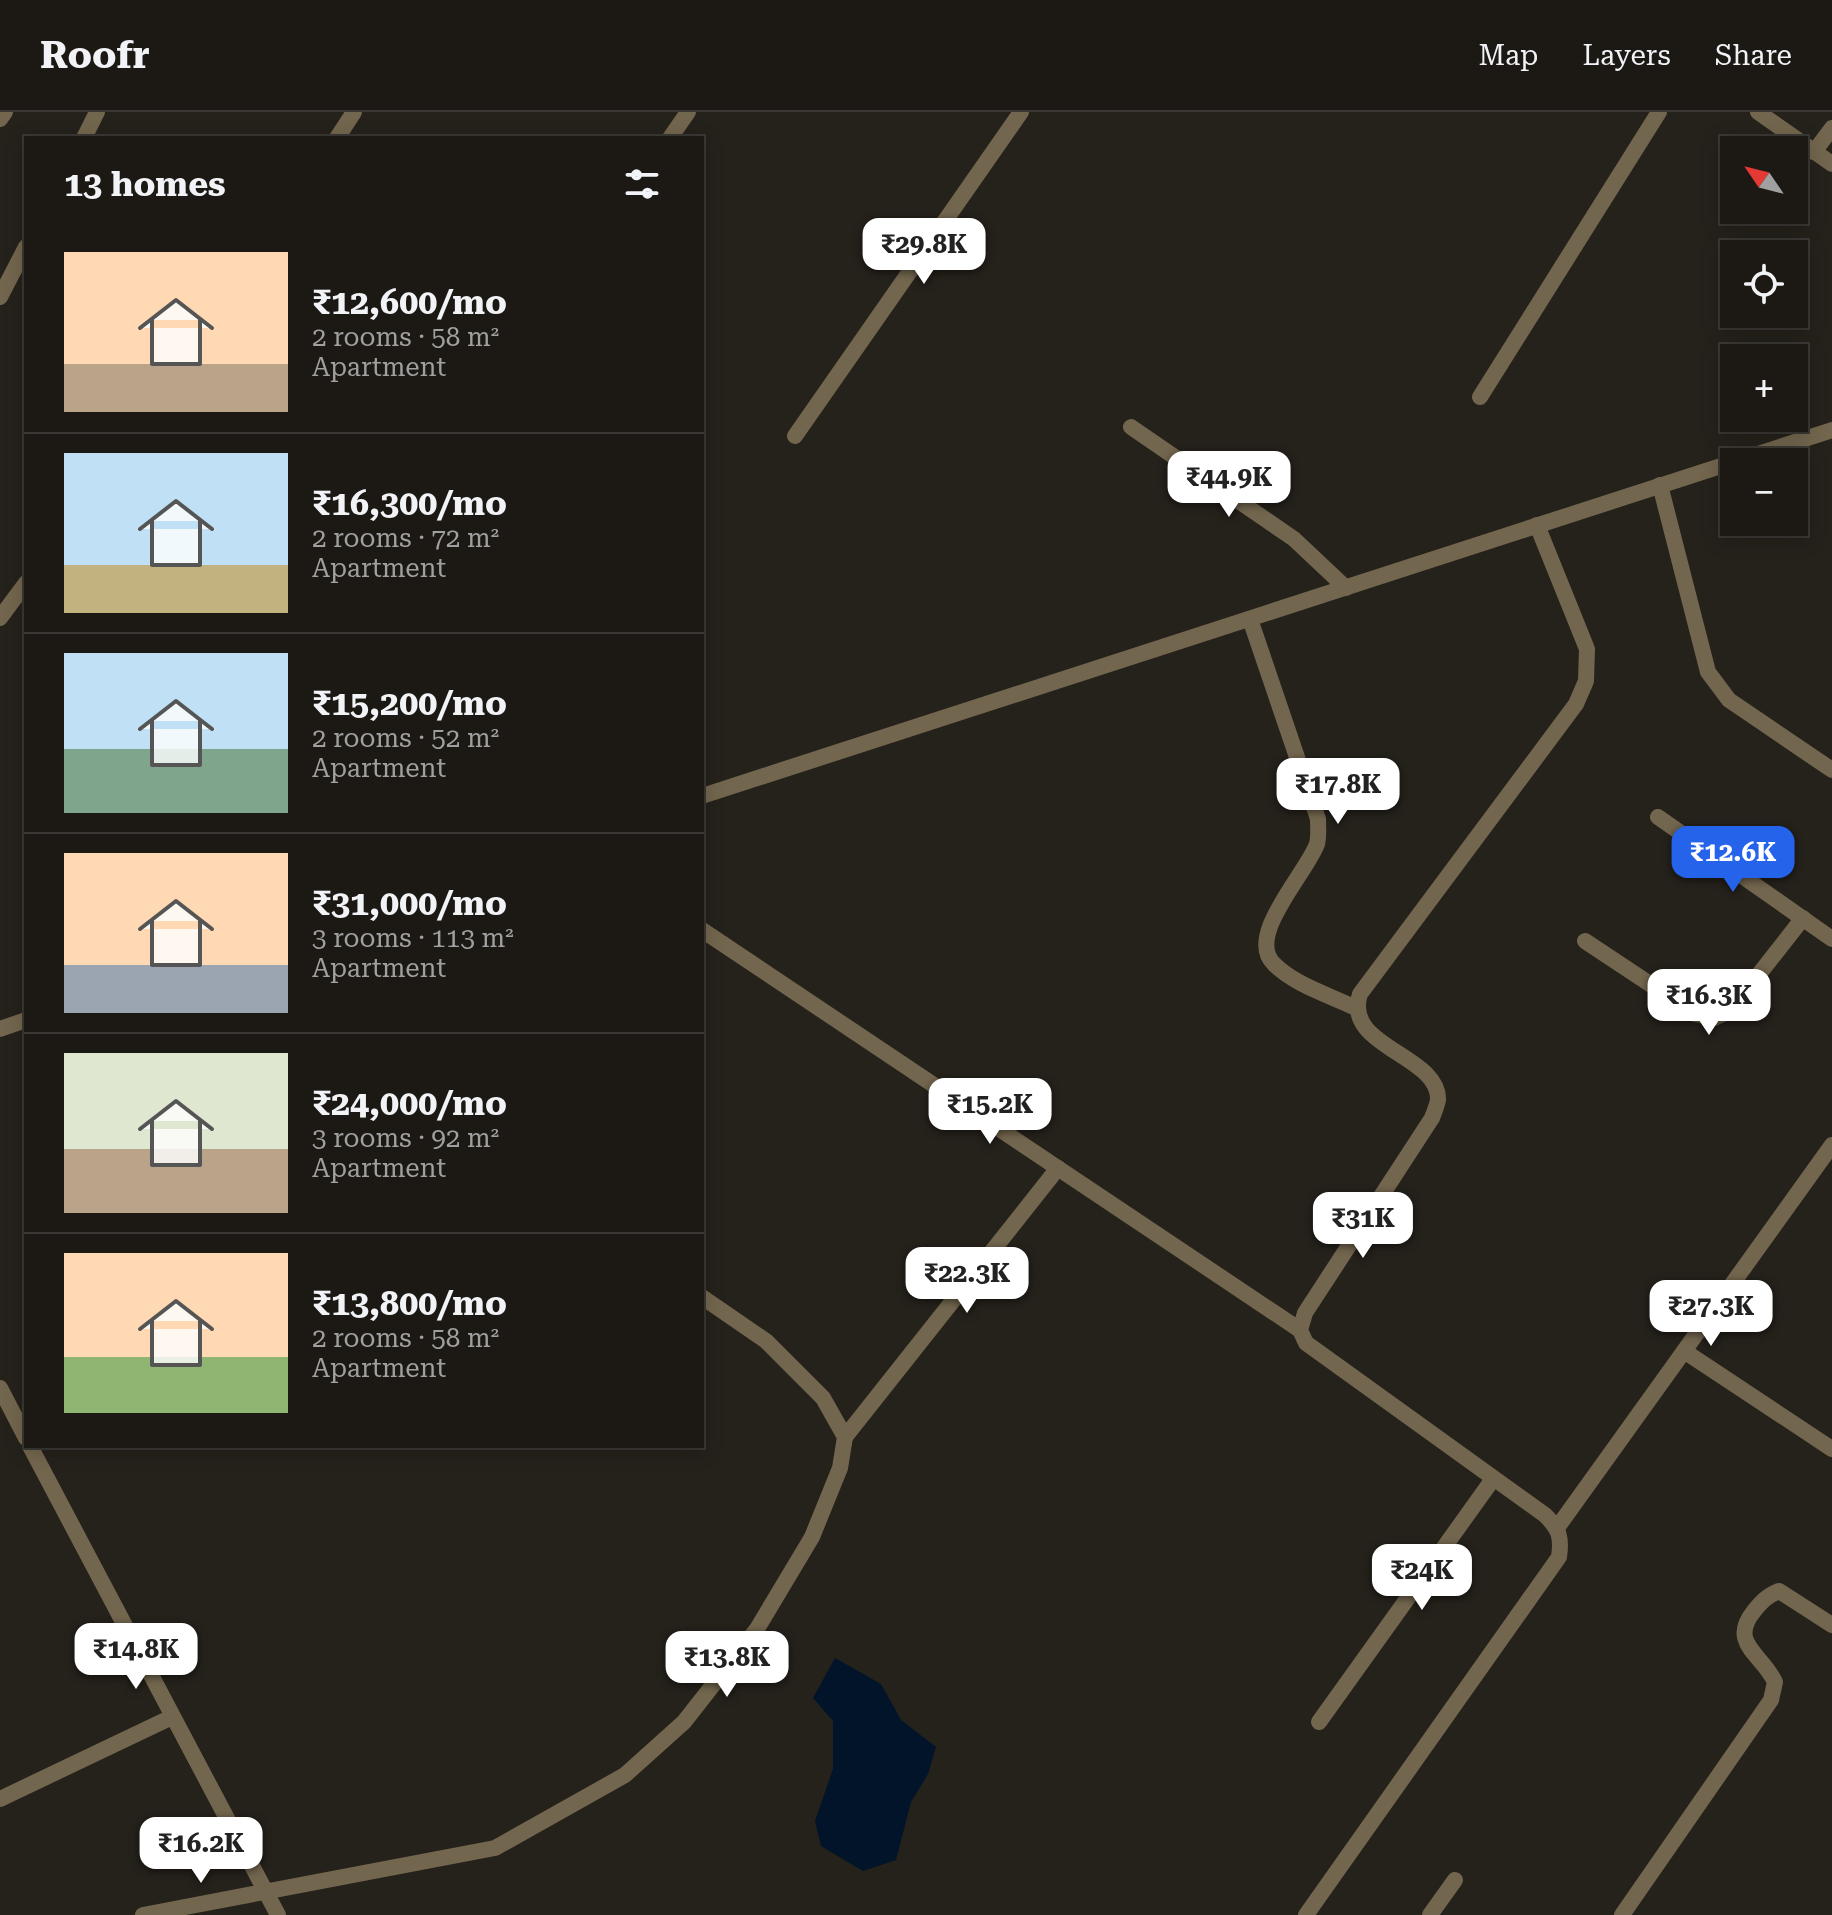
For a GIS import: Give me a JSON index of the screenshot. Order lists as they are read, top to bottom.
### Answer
{
  "north": "top left",
  "page": {
    "header": "Roofr",
    "nav": ["Map", "Layers", "Share"],
    "map_buttons": ["+", "−"],
    "heading": "13 homes",
    "price": [
      "₹29.8K",
      "₹44.9K",
      "₹17.8K",
      "₹12.6K",
      "₹16.3K",
      "₹15.2K",
      "₹31K",
      "₹22.3K",
      "₹27.3K",
      "₹24K",
      "₹14.8K",
      "₹13.8K",
      "₹16.2K"
    ],
    "list": [
      {
        "name": "₹12,600/mo",
        "note": "2 rooms · 58 m² · Apartment"
      },
      {
        "name": "₹16,300/mo",
        "note": "2 rooms · 72 m² · Apartment"
      },
      {
        "name": "₹15,200/mo",
        "note": "2 rooms · 52 m² · Apartment"
      },
      {
        "name": "₹31,000/mo",
        "note": "3 rooms · 113 m² · Apartment"
      },
      {
        "name": "₹24,000/mo",
        "note": "3 rooms · 92 m² · Apartment"
      },
      {
        "name": "₹13,800/mo",
        "note": "2 rooms · 58 m² · Apartment"
      }
    ]
  }
}
